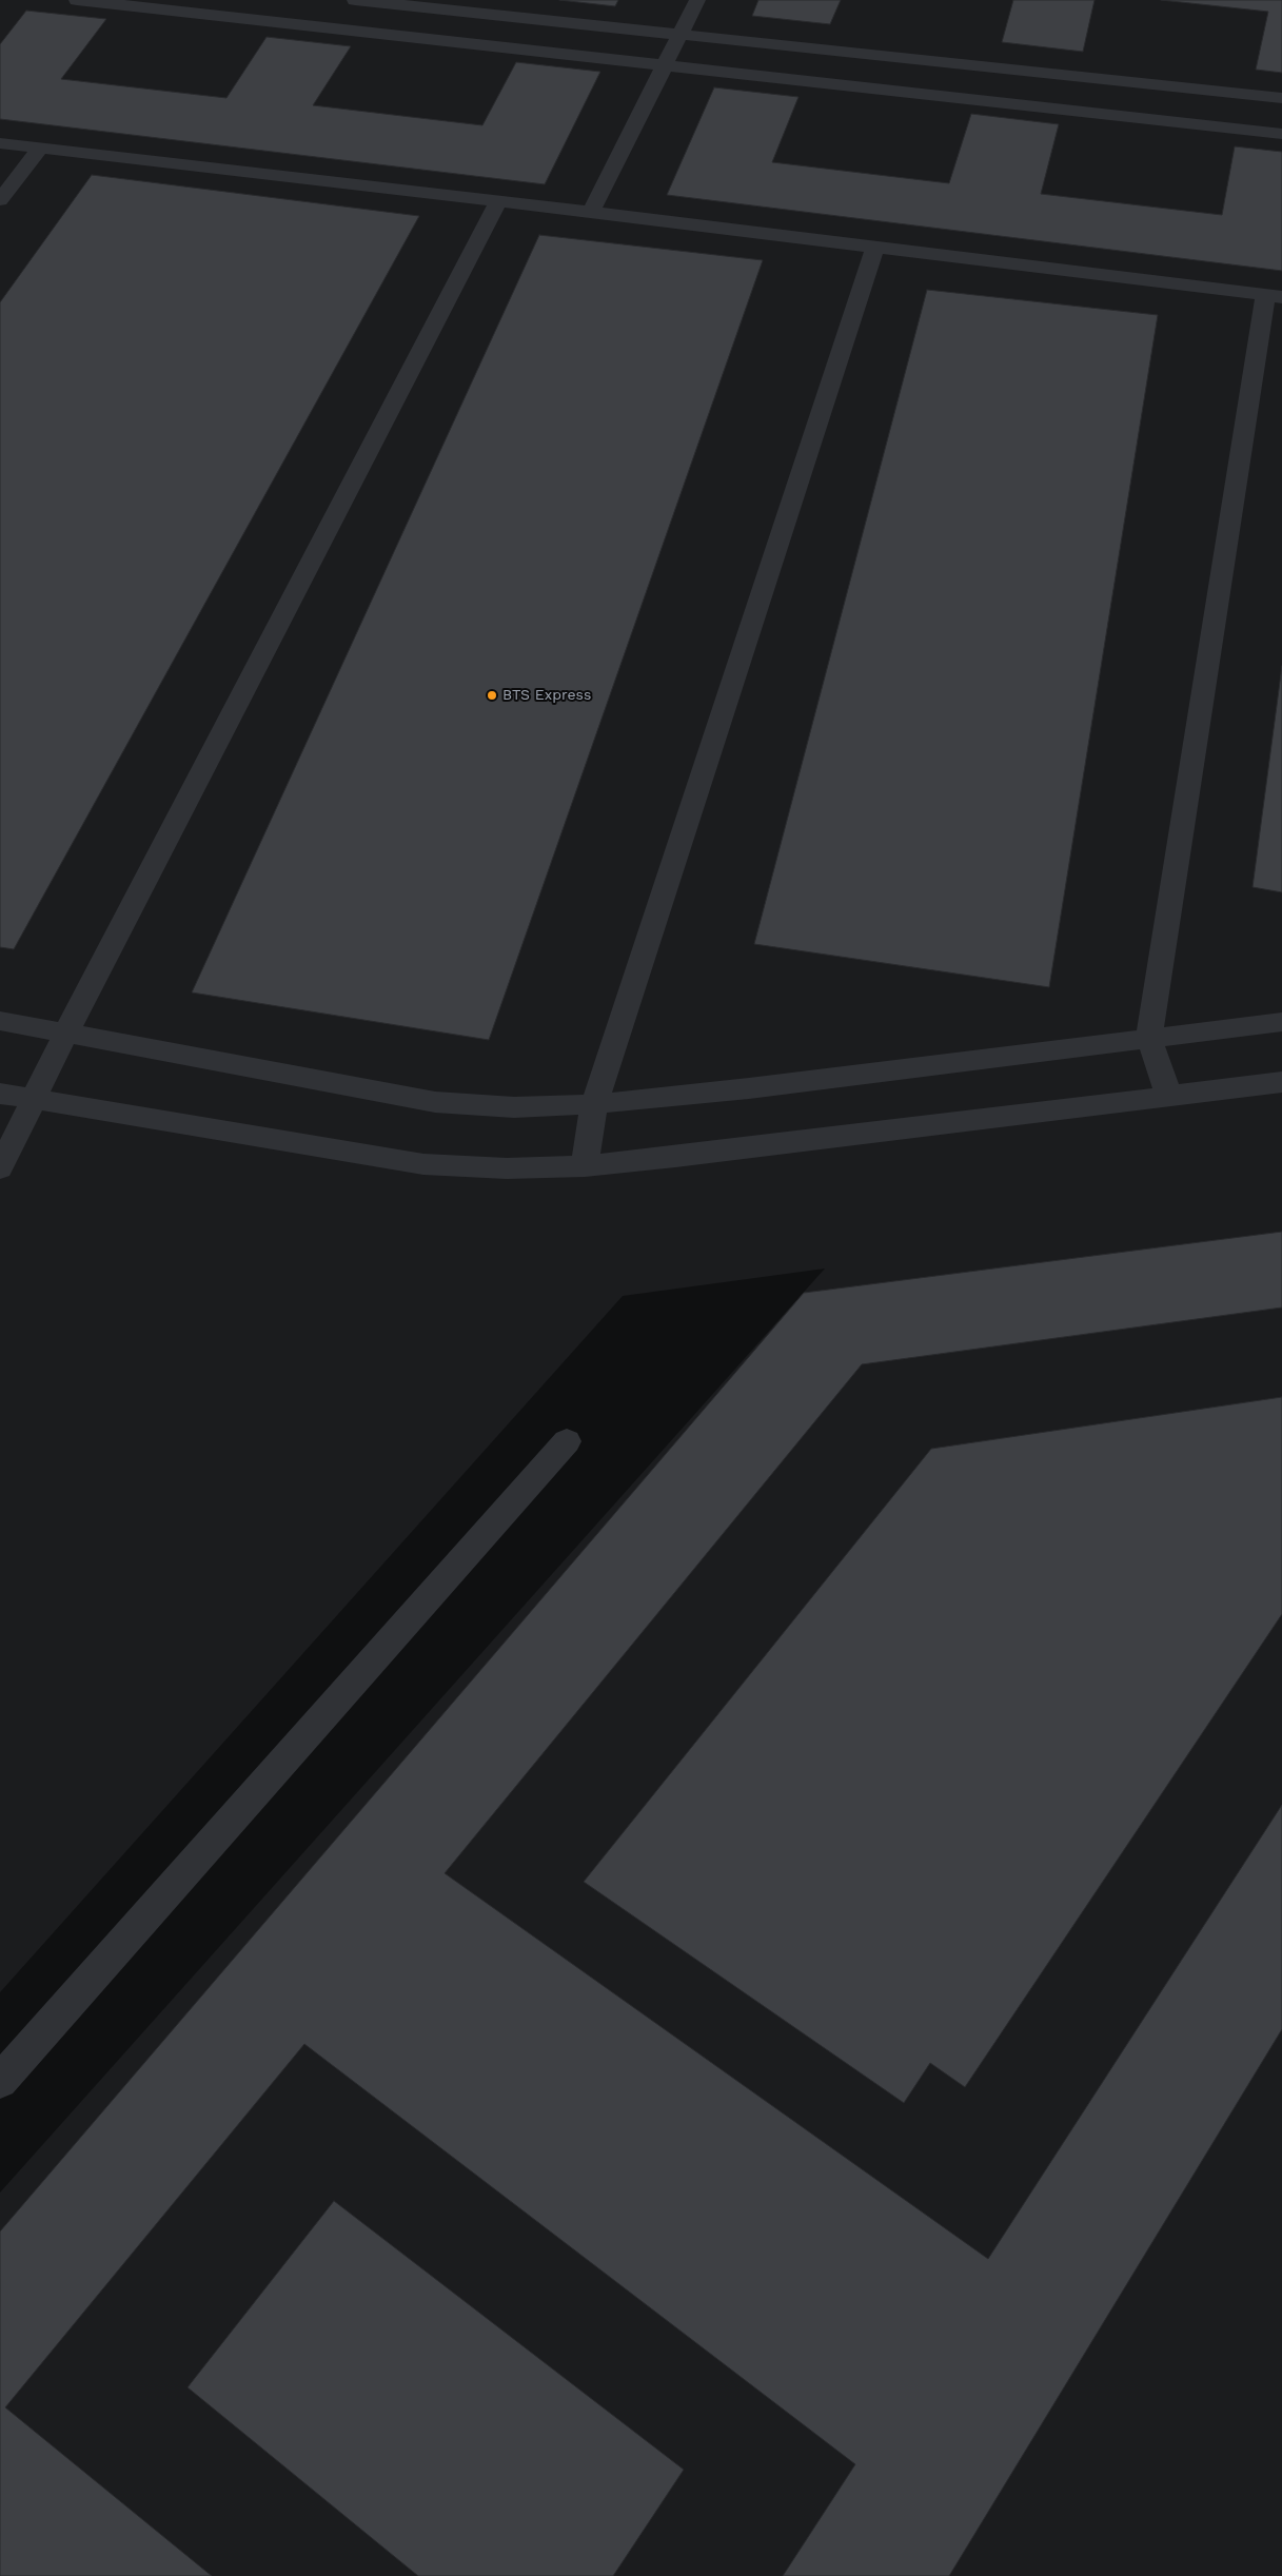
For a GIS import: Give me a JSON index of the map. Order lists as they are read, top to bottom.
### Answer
{
  "places": ["BTS Express"]
}
